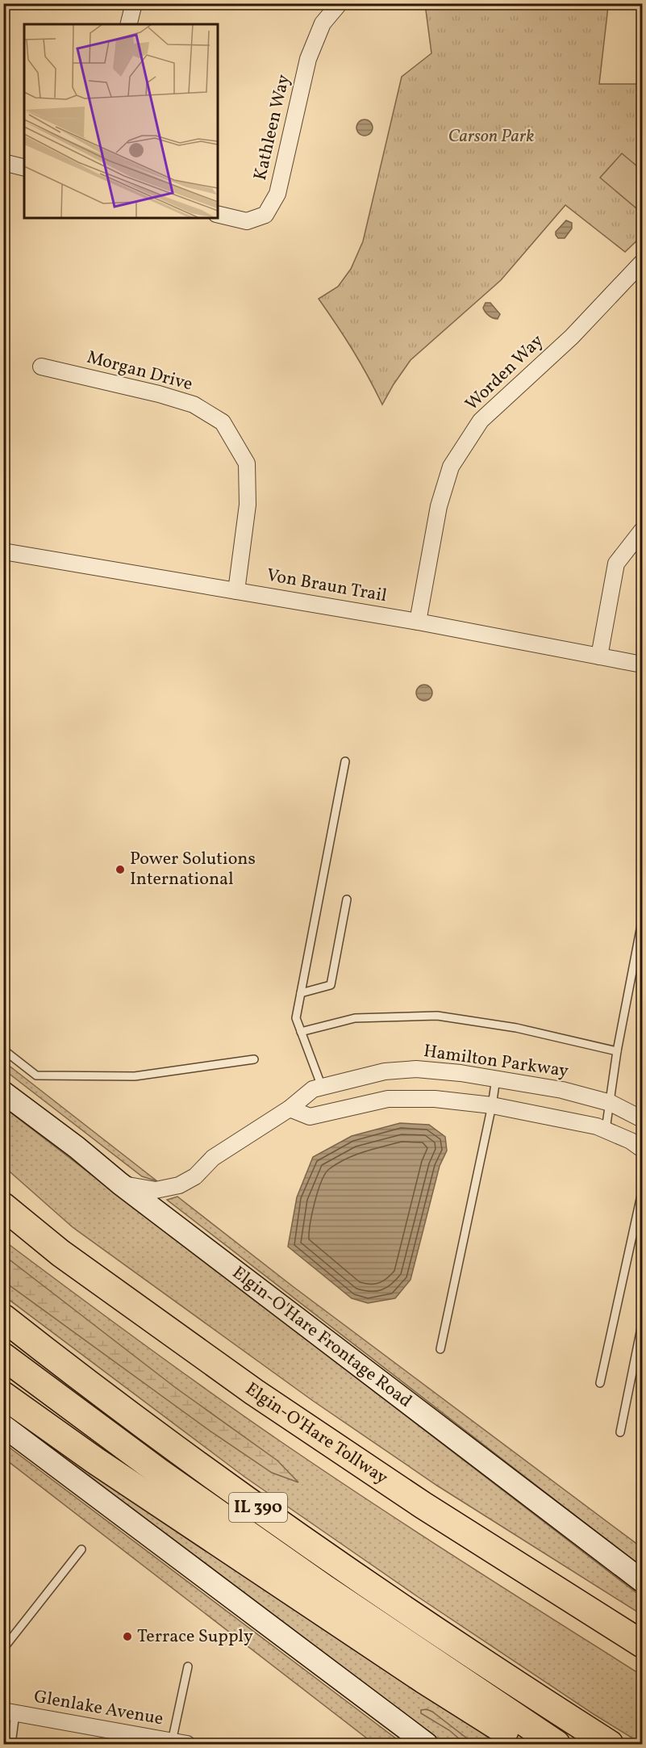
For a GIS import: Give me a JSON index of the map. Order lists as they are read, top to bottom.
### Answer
{
  "streets": {
    "highway": ["Elgin-O'Hare Tollway", "IL 390"],
    "main road": ["Elgin-O'Hare Frontage Road"],
    "street": [
      "Kathleen Way",
      "Morgan Drive",
      "Worden Way",
      "Von Braun Trail",
      "Hamilton Parkway",
      "Glenlake Avenue"
    ]
  },
  "crossings": [
    ["Morgan Drive", "Von Braun Trail"],
    ["Worden Way", "Von Braun Trail"],
    ["Hamilton Parkway", "Elgin-O'Hare Frontage Road"]
  ],
  "parks": ["Carson Park"],
  "places": ["Power Solutions International", "Terrace Supply"]
}
